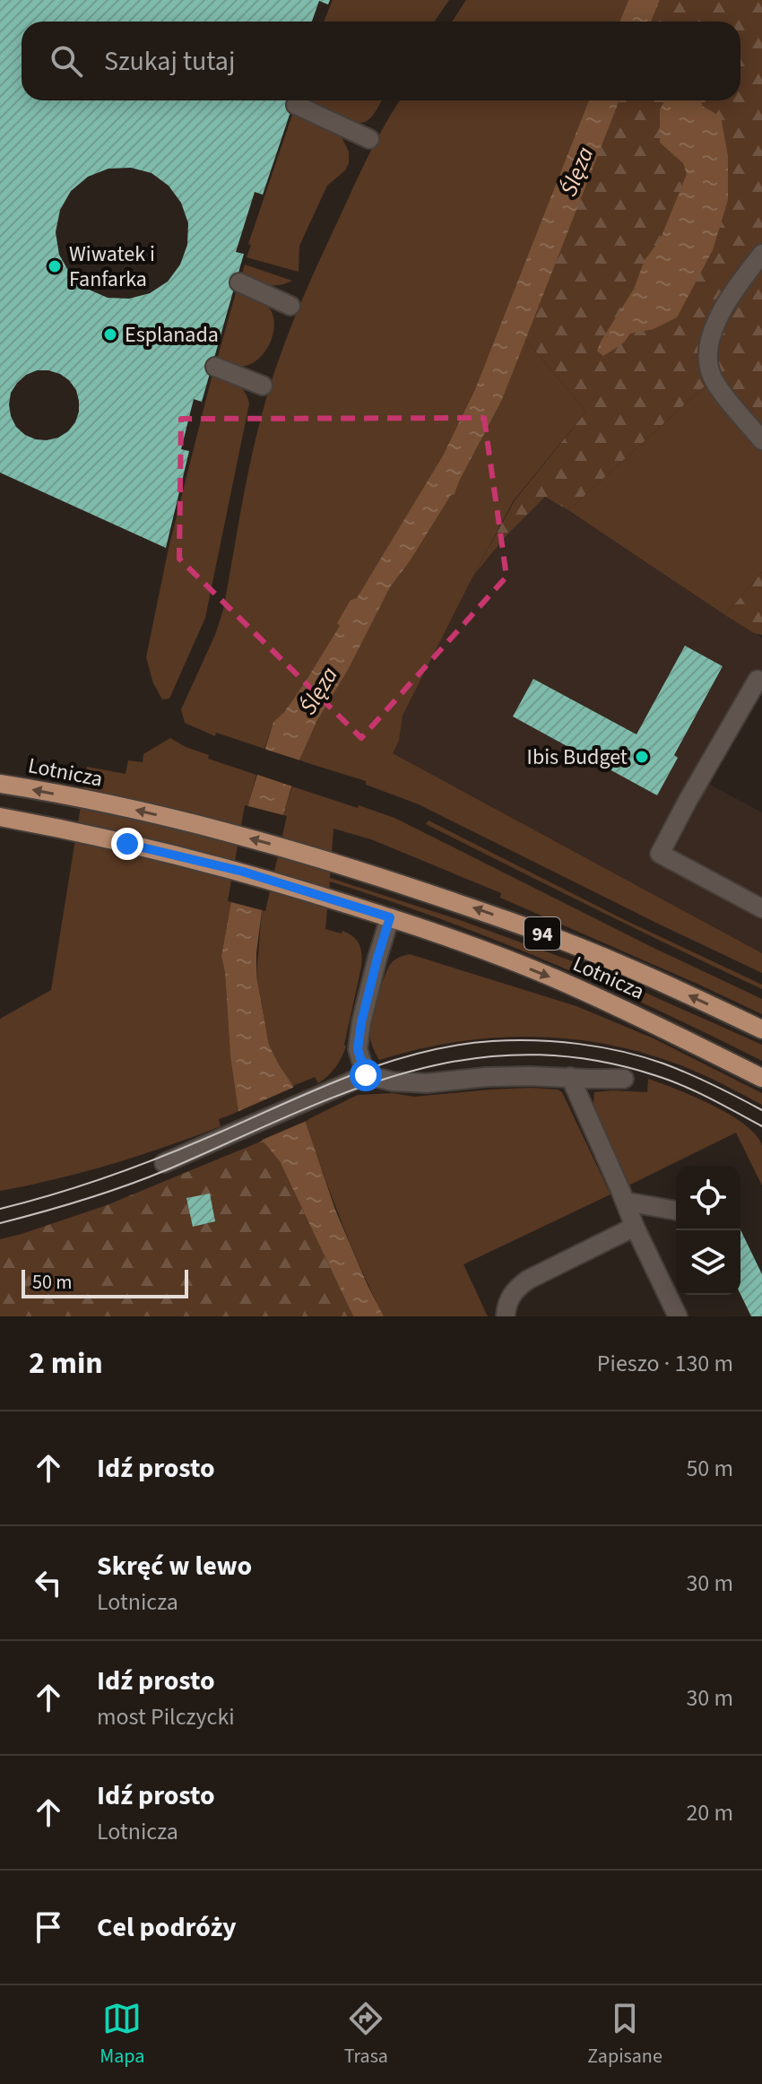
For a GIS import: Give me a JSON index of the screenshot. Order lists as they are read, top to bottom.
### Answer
{
  "streets": {
    "main road": ["Lotnicza", "94"]
  },
  "water": ["Ślęza"],
  "places": ["Wiwatek i Fanfarka", "Esplanada", "Ibis Budget"],
  "scale_bar": "50 m",
  "page": {
    "search": "Szukaj tutaj",
    "scale": "50 m",
    "heading": ["2 min", "Pieszo · 130 m"],
    "list": [
      ["Idź prosto", "50 m"],
      ["Skręć w lewo", "Lotnicza", "30 m"],
      ["Idź prosto", "most Pilczycki", "30 m"],
      ["Idź prosto", "Lotnicza", "20 m"],
      "Cel podróży"
    ],
    "nav": ["Mapa", "Trasa", "Zapisane"]
  }
}
